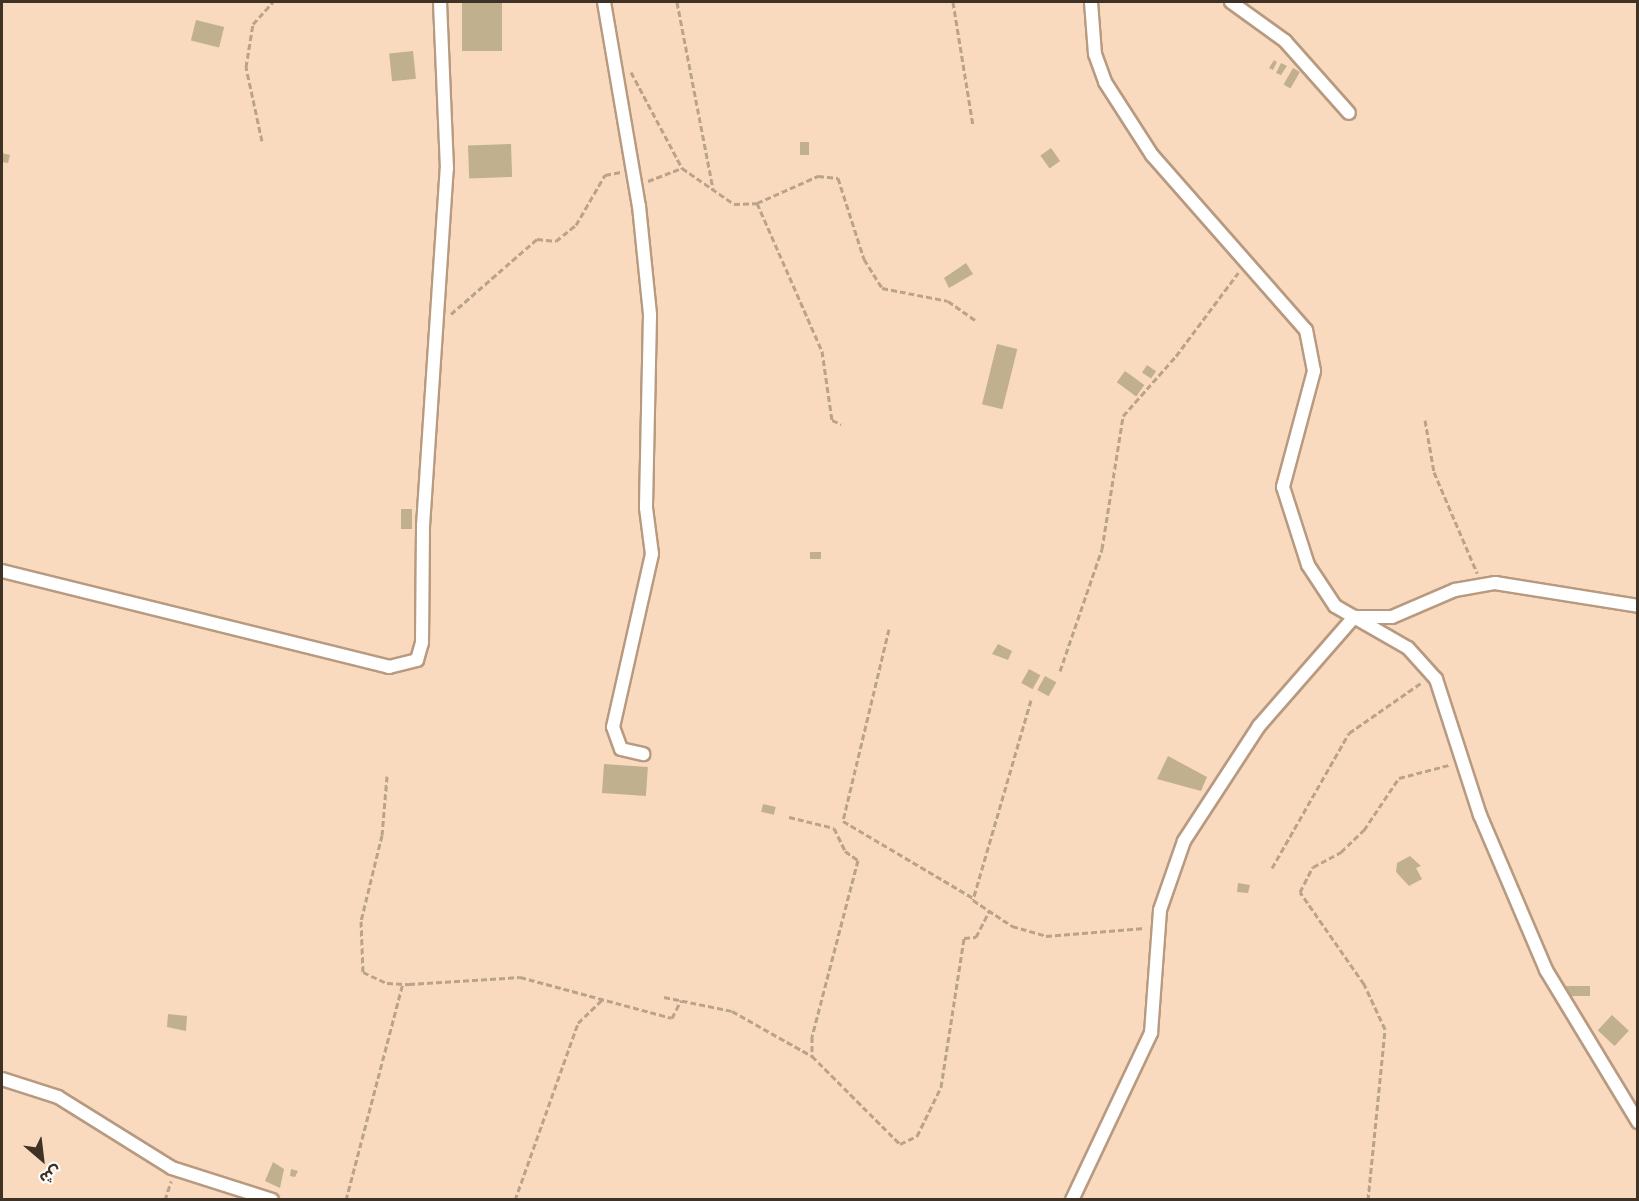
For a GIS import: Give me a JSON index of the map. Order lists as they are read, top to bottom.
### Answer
{
  "north": "bottom right"
}
